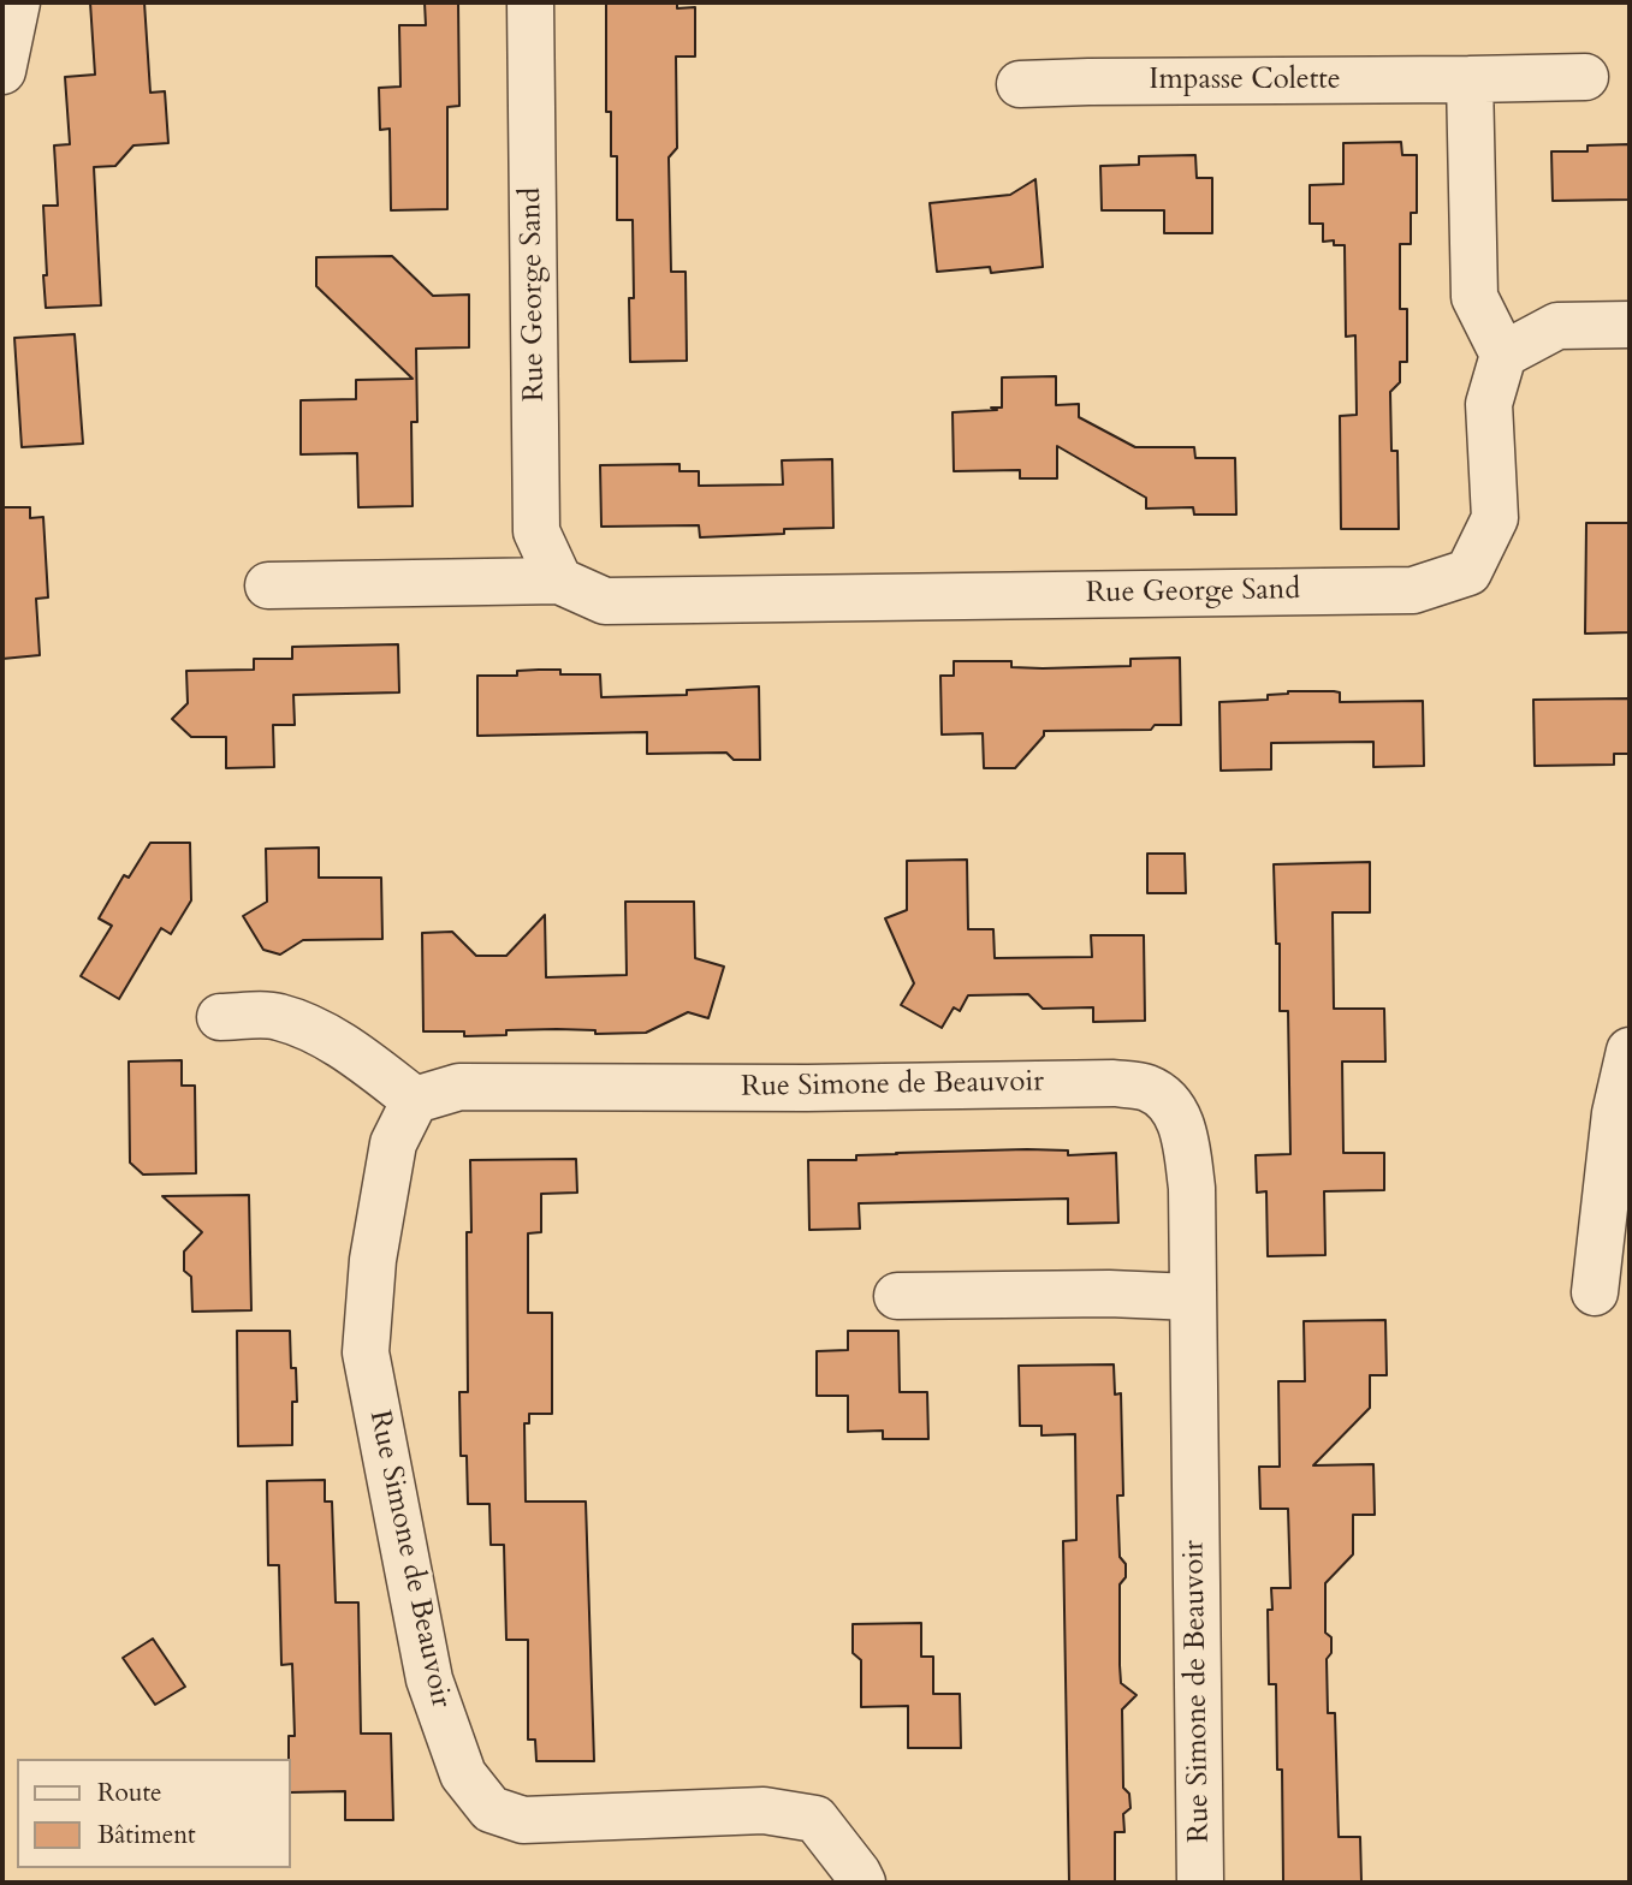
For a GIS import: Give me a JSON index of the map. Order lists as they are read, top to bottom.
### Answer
{
  "streets": {
    "street": ["Impasse Colette", "Rue George Sand", "Rue Simone de Beauvoir"]
  },
  "legend": ["Route", "Bâtiment"]
}
